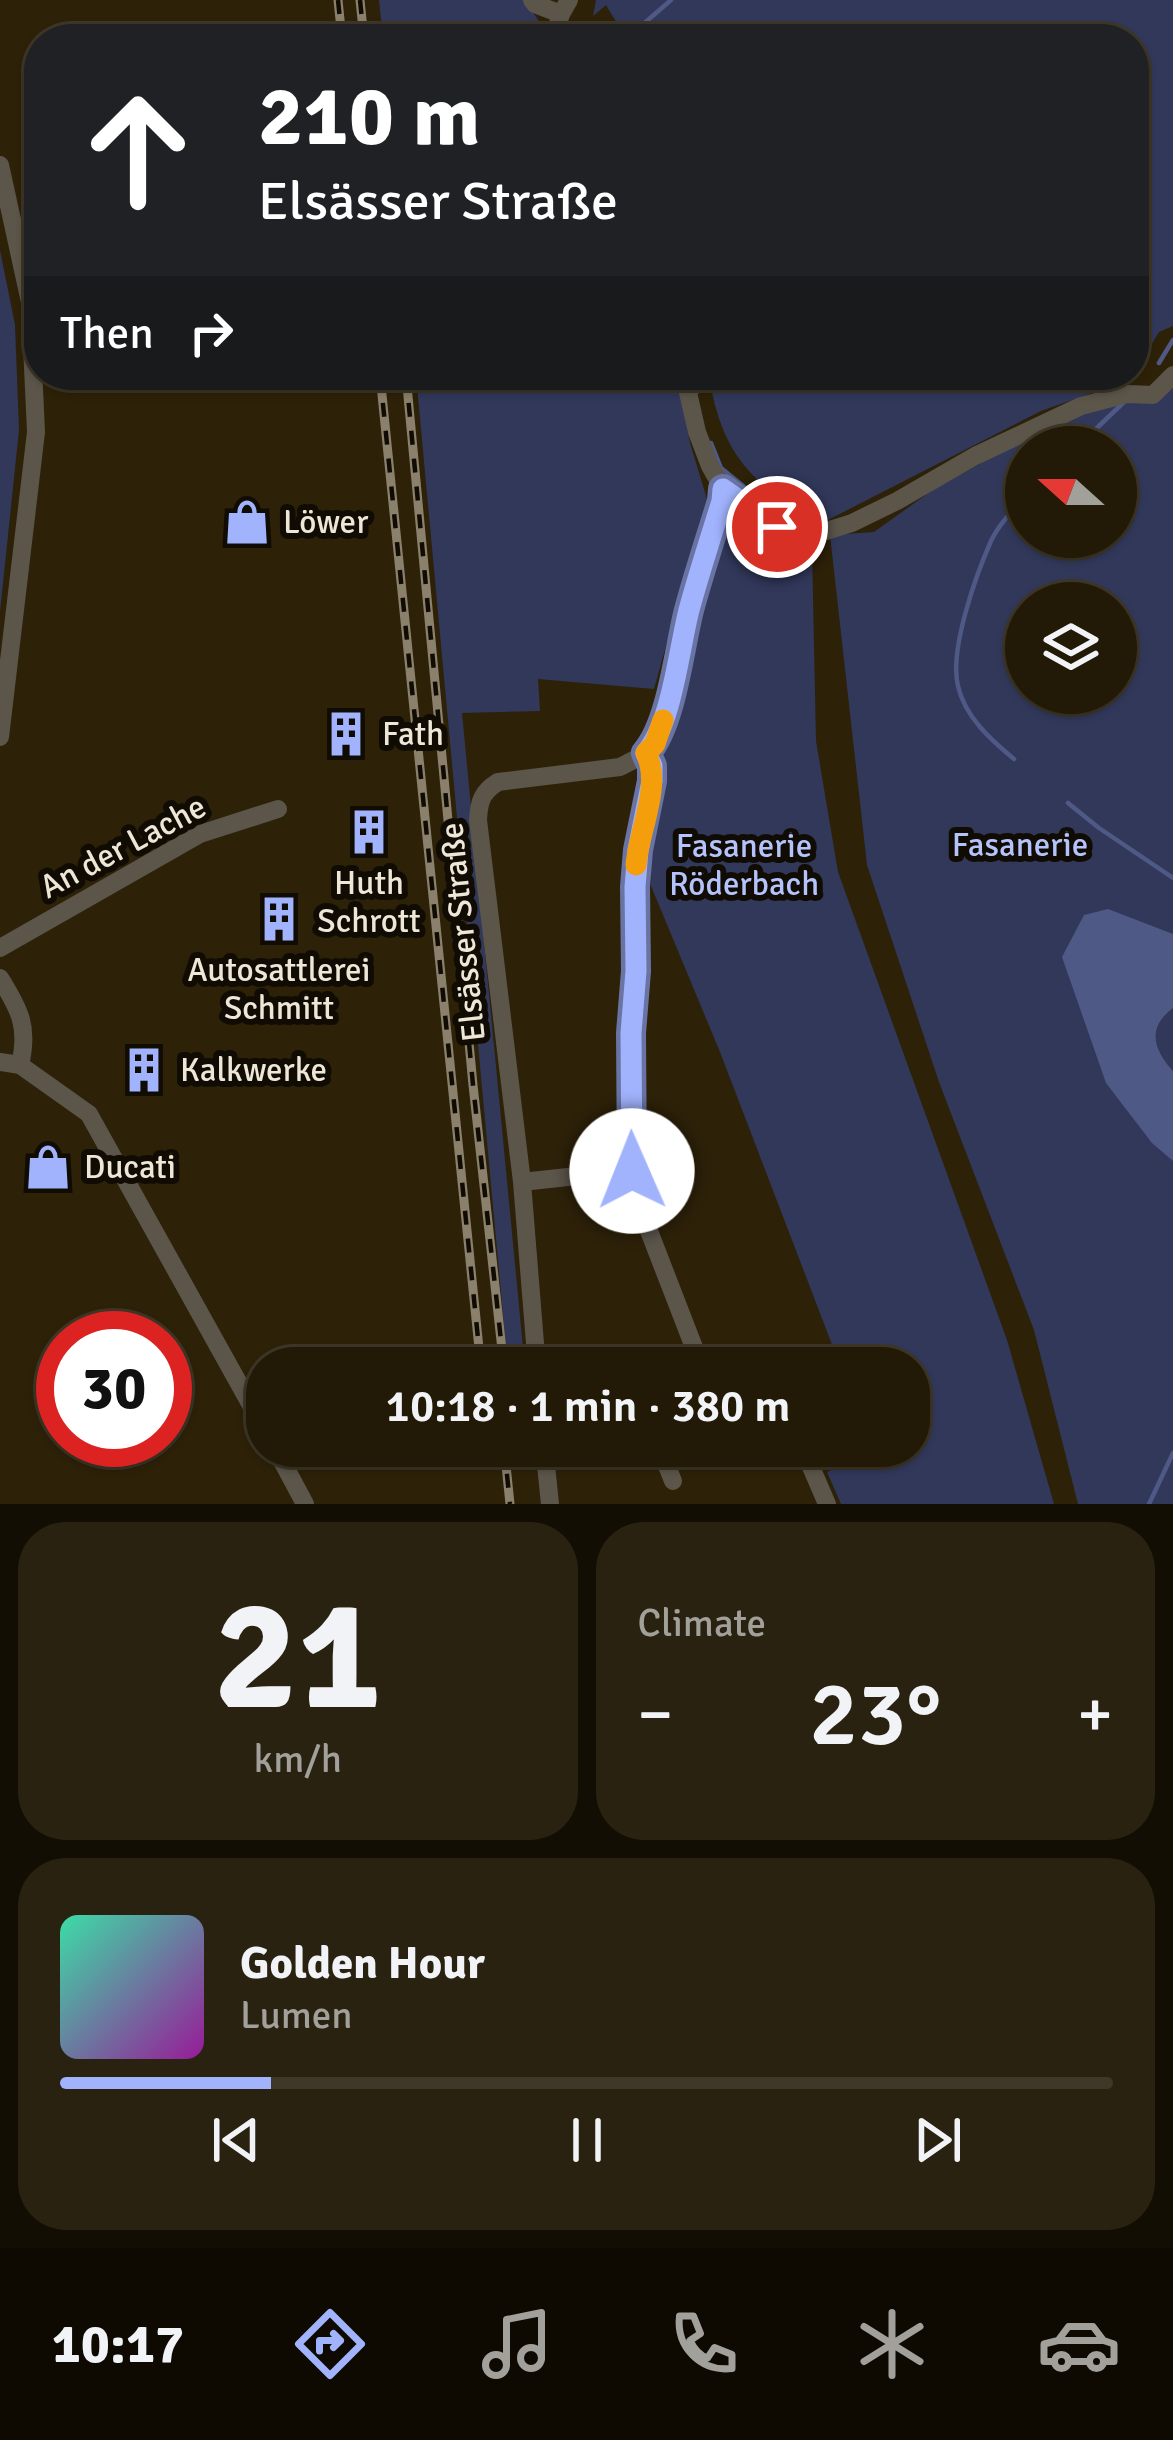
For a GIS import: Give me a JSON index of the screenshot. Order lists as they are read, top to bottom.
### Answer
{
  "streets": {
    "street": ["An der Lache", "Elsässer Straße"]
  },
  "parks": ["Fasanerie", "Fasanerie Röderbach"],
  "places": {
    "shop": ["Löwer", "Ducati"],
    "building": [
      "Fath",
      "Huth Schrott",
      "Autosattlerei Schmitt",
      "Kalkwerke"
    ]
  },
  "north": "left",
  "page": {
    "turn": ["210 m", "Elsässer Straße"],
    "then": "Then",
    "limit": "30",
    "trip": "10:18 · 1 min · 380 m",
    "tile": [
      ["21", "km/h"],
      "Climate"
    ],
    "heat": ["−", "23°", "+"],
    "song": ["Golden Hour", "Lumen"],
    "tabs": "10:17"
  }
}
